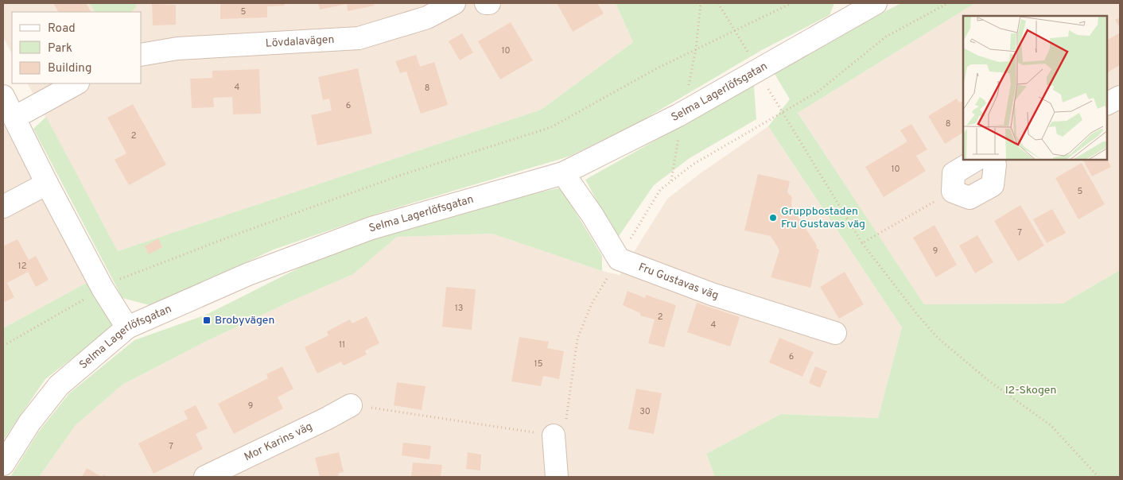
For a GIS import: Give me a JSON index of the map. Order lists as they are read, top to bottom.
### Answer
{
  "streets": {
    "street": [
      "Lövdalavägen",
      "Selma Lagerlöfsgatan",
      "Fru Gustavas väg",
      "Mor Karins väg"
    ]
  },
  "crossings": [
    ["Selma Lagerlöfsgatan", "Fru Gustavas väg"]
  ],
  "parks": ["I2-Skogen"],
  "places": {
    "other": ["Gruppbostaden Fru Gustavas väg"],
    "transit": ["Brobyvägen"]
  },
  "house_numbers": [
    "5",
    "10",
    "4",
    "8",
    "6",
    "8",
    "2",
    "10",
    "5",
    "7",
    "9",
    "12",
    "13",
    "2",
    "4",
    "11",
    "6",
    "15",
    "9",
    "30",
    "7"
  ],
  "legend": ["Road", "Park", "Building"]
}
